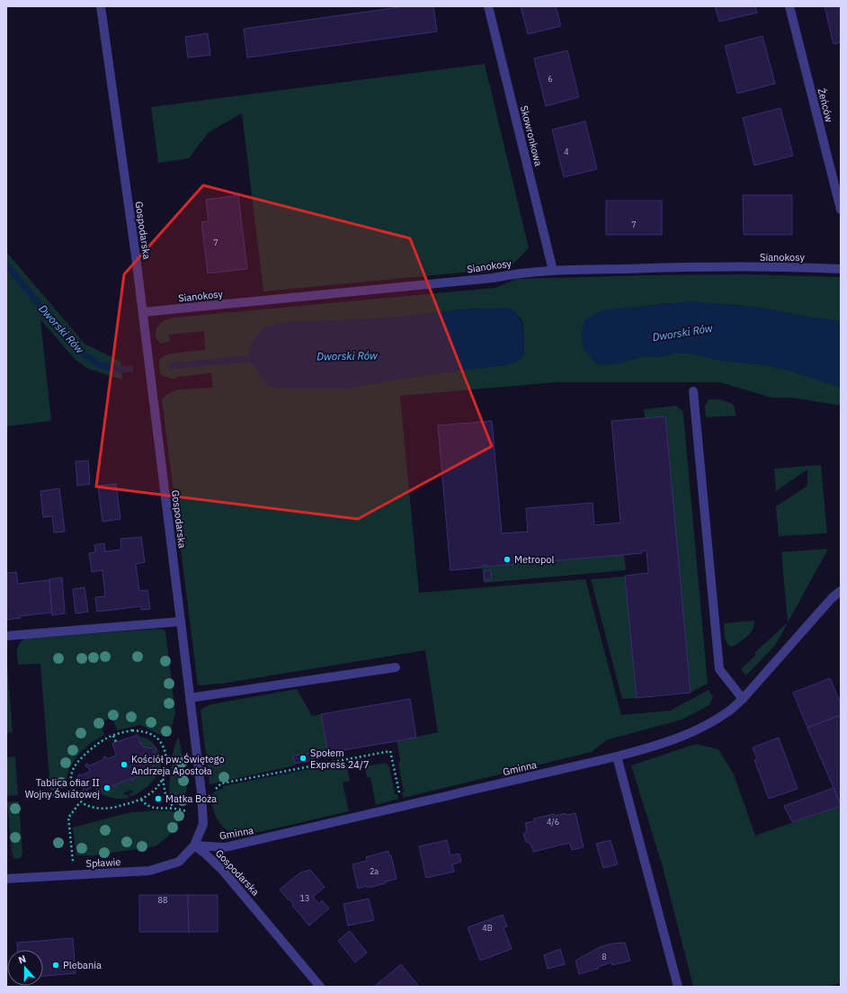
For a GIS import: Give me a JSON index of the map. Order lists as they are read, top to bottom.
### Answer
{
  "streets": {
    "street": [
      "Żeńców",
      "Skowronkowa",
      "Gospodarska",
      "Sianokosy",
      "Gminna",
      "Spławie"
    ]
  },
  "crossings": [
    ["Skowronkowa", "Sianokosy"],
    ["Gospodarska", "Sianokosy"],
    ["Gospodarska", "Gminna"],
    ["Gospodarska", "Spławie"],
    ["Gminna", "Spławie"]
  ],
  "water": ["Dworski Rów"],
  "places": [
    "Metropol",
    "Społem Express 24/7",
    "Kościół pw. Świętego Andrzeja Apostoła",
    "Tablica ofiar II Wojny Światowej",
    "Matka Boża",
    "Plebania"
  ],
  "house_numbers": [
    "6",
    "4",
    "7",
    "7",
    "4/6",
    "2a",
    "13",
    "88",
    "4B",
    "8"
  ],
  "north": "top"
}
